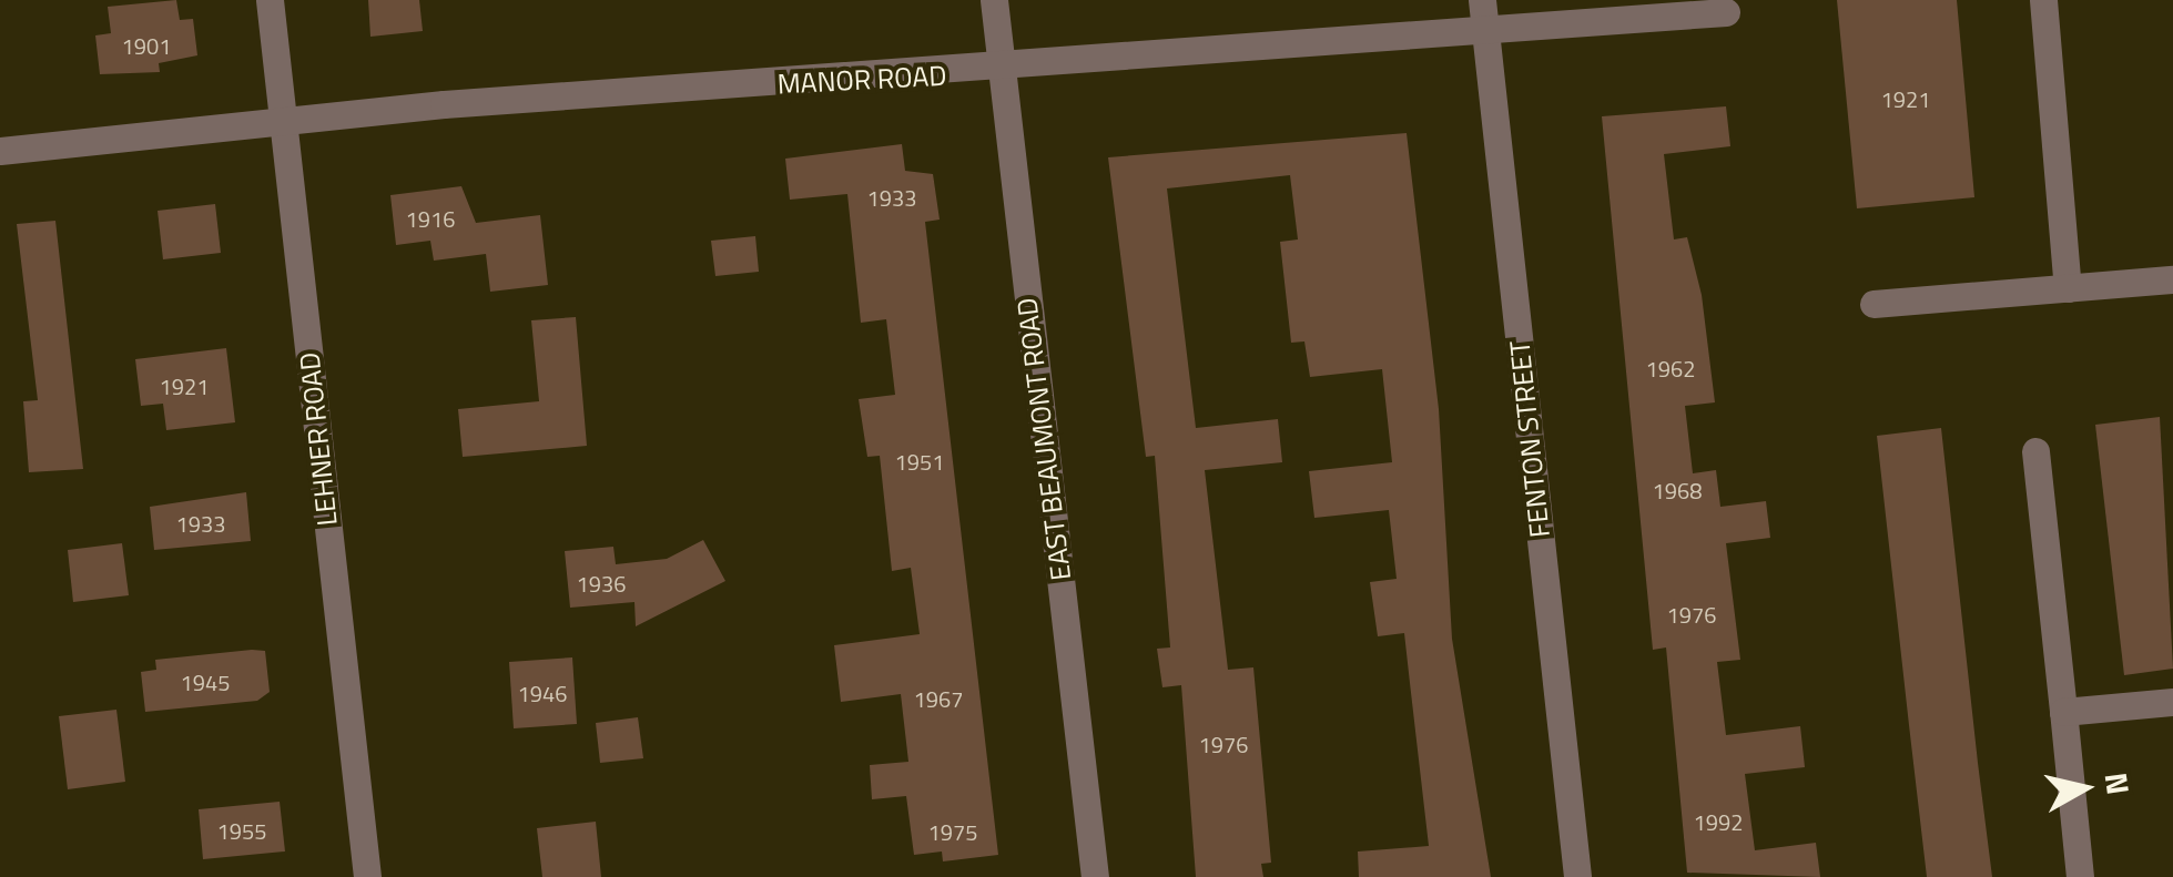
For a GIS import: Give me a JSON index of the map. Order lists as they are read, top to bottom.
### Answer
{
  "streets": {
    "street": [
      "MANOR ROAD",
      "LEHNER ROAD",
      "EAST BEAUMONT ROAD",
      "FENTON STREET"
    ]
  },
  "crossings": [
    ["MANOR ROAD", "LEHNER ROAD"],
    ["MANOR ROAD", "EAST BEAUMONT ROAD"],
    ["MANOR ROAD", "FENTON STREET"]
  ],
  "house_numbers": [
    "1901",
    "1921",
    "1933",
    "1916",
    "1962",
    "1921",
    "1951",
    "1968",
    "1933",
    "1936",
    "1976",
    "1945",
    "1946",
    "1967",
    "1976",
    "1992",
    "1955",
    "1975"
  ],
  "north": "right"
}
